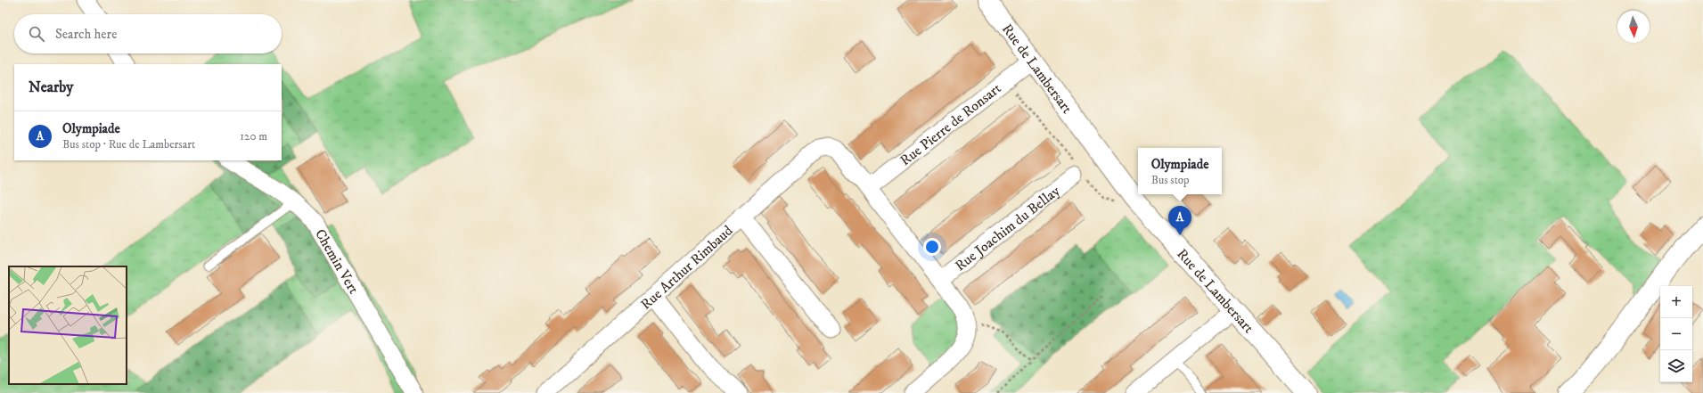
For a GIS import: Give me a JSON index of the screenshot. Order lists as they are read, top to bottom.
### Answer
{
  "streets": {
    "main road": ["Rue de Lambersart"],
    "street": [
      "Rue Pierre de Ronsart",
      "Rue Joachim du Bellay",
      "Chemin Vert",
      "Rue Arthur Rimbaud"
    ]
  },
  "crossings": [
    ["Rue de Lambersart", "Rue Pierre de Ronsart"],
    ["Rue Pierre de Ronsart", "Rue Arthur Rimbaud"]
  ],
  "north": "bottom",
  "page": {
    "search": "Search here",
    "heading": "Nearby",
    "list": [
      {
        "mark": "A",
        "name": "Olympiade",
        "note": "Bus stop · Rue de Lambersart",
        "value": "120 m"
      }
    ],
    "popup": ["Olympiade", "Bus stop"],
    "pins": "A",
    "map_buttons": ["+", "−"]
  }
}
